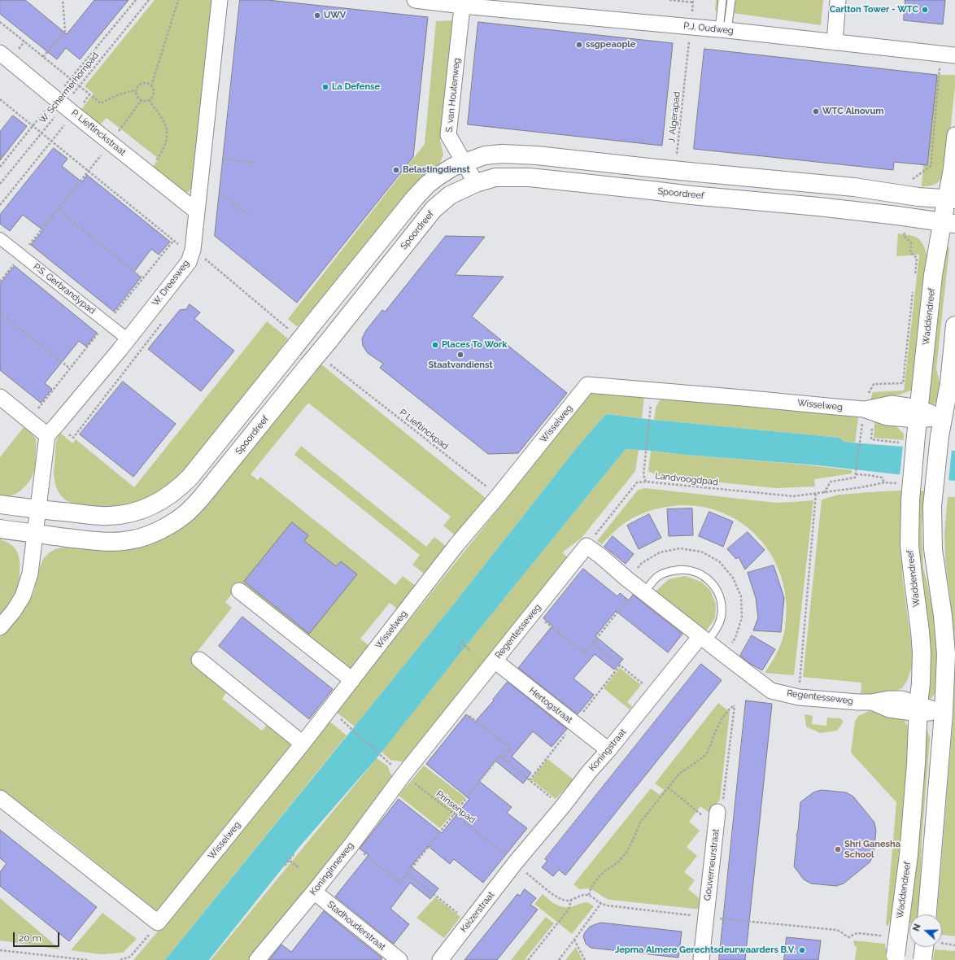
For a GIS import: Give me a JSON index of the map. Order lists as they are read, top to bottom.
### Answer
{
  "streets": {
    "main road": ["Spoordreef", "Waddendreef"],
    "street": [
      "P.J. Oudweg",
      "S. van Houtenweg",
      "P. Lieftinckstraat",
      "W. Dreesweg",
      "P.S. Gerbrandypad",
      "Wisselweg",
      "Regentesseweg",
      "Hertogstraat",
      "Koningstraat",
      "Gouverneurstraat",
      "Koninginneweg",
      "Keizerstraat",
      "Stadhouderstraat"
    ],
    "path": [
      "W. Schermerhornpad",
      "J. Algerapad",
      "P Lieftinckpad",
      "Landvoogdpad",
      "Prinsenpad"
    ]
  },
  "crossings": [
    ["P.J. Oudweg", "S. van Houtenweg"],
    ["P.J. Oudweg", "J. Algerapad"],
    ["W. Schermerhornpad", "P. Lieftinckstraat"],
    ["S. van Houtenweg", "Spoordreef"],
    ["P. Lieftinckstraat", "W. Dreesweg"],
    ["Spoordreef", "Waddendreef"],
    ["W. Dreesweg", "P.S. Gerbrandypad"],
    ["Waddendreef", "Wisselweg"],
    ["Waddendreef", "Regentesseweg"],
    ["Wisselweg", "P Lieftinckpad"],
    ["Landvoogdpad", "Regentesseweg"],
    ["Regentesseweg", "Hertogstraat"],
    ["Regentesseweg", "Koningstraat"],
    ["Regentesseweg", "Prinsenpad"],
    ["Regentesseweg", "Koninginneweg"],
    ["Hertogstraat", "Koningstraat"],
    ["Koningstraat", "Prinsenpad"],
    ["Koningstraat", "Keizerstraat"],
    ["Prinsenpad", "Koninginneweg"],
    ["Prinsenpad", "Keizerstraat"],
    ["Koninginneweg", "Stadhouderstraat"]
  ],
  "places": [
    "Carlton Tower - WTC",
    "UWV",
    "ssgpeaople",
    "La Defense",
    "WTC Alnovum",
    "Belastingdienst",
    "Places To Work",
    "Staatvandienst",
    "Shri Ganesha School",
    "Jepma Almere Gerechtsdeurwaarders B.V."
  ],
  "scale_bar": "20 m",
  "north": "left"
}
